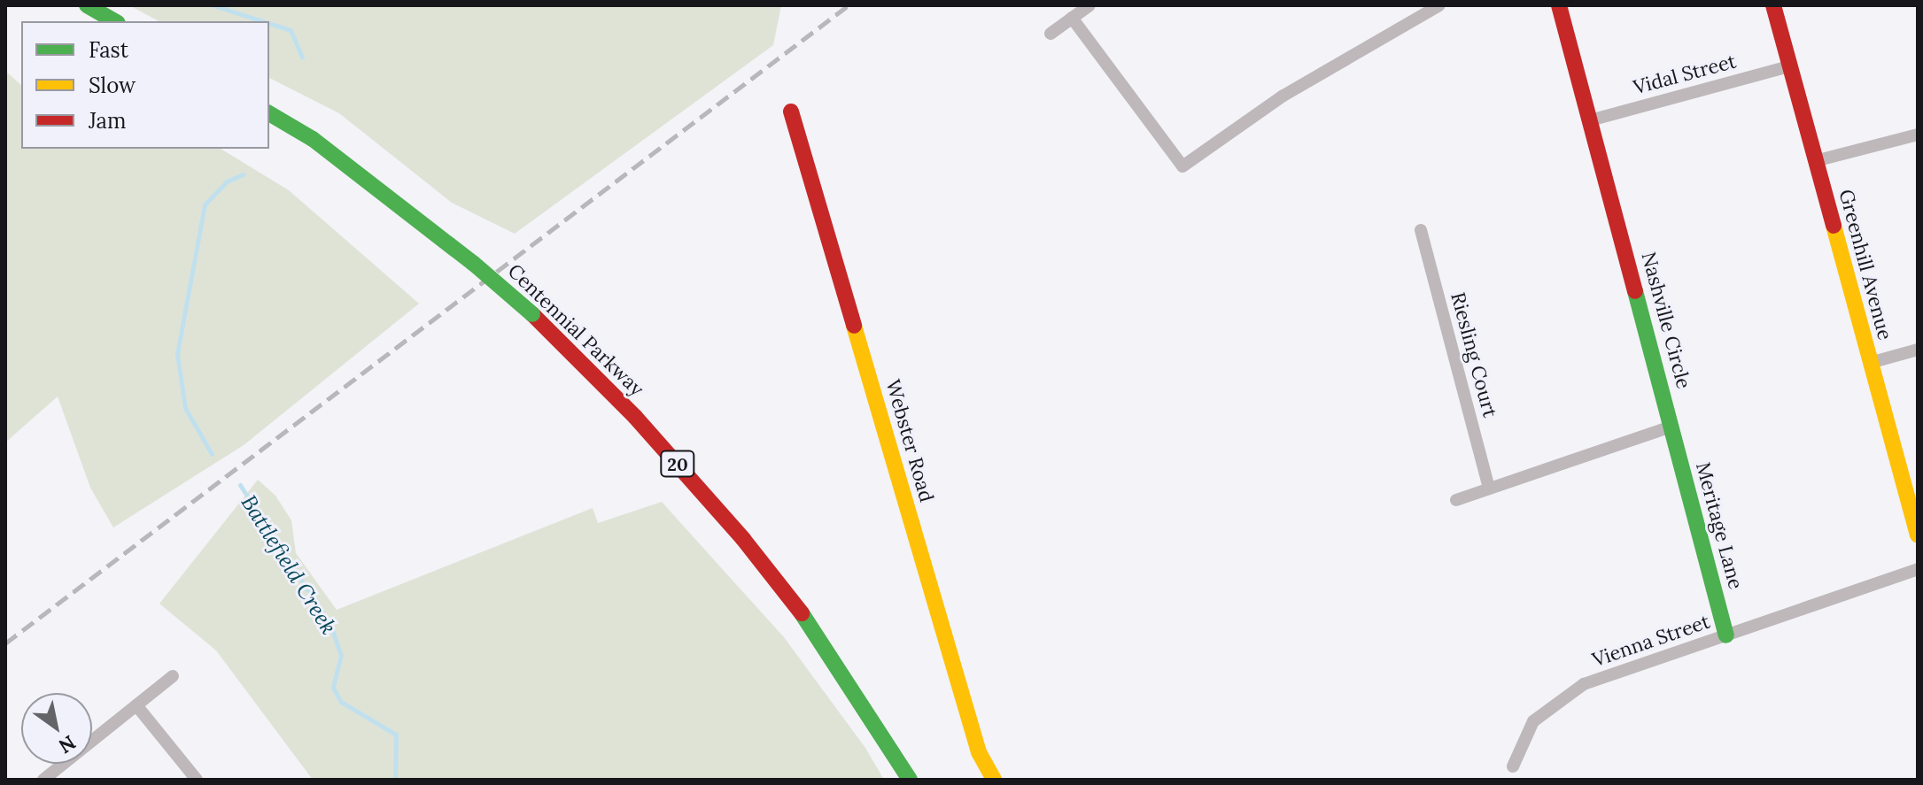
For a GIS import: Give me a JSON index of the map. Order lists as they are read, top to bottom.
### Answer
{
  "streets": {
    "street": [
      "Vidal Street",
      "Greenhill Avenue",
      "Nashville Circle",
      "Centennial Parkway",
      "Riesling Court",
      "Webster Road",
      "20",
      "Meritage Lane",
      "Vienna Street"
    ]
  },
  "crossings": [
    ["Vidal Street", "Greenhill Avenue"],
    ["Vidal Street", "Nashville Circle"],
    ["Nashville Circle", "Meritage Lane"],
    ["Meritage Lane", "Vienna Street"]
  ],
  "water": ["Battlefield Creek"],
  "legend": ["Fast", "Slow", "Jam"],
  "north": "bottom right"
}
